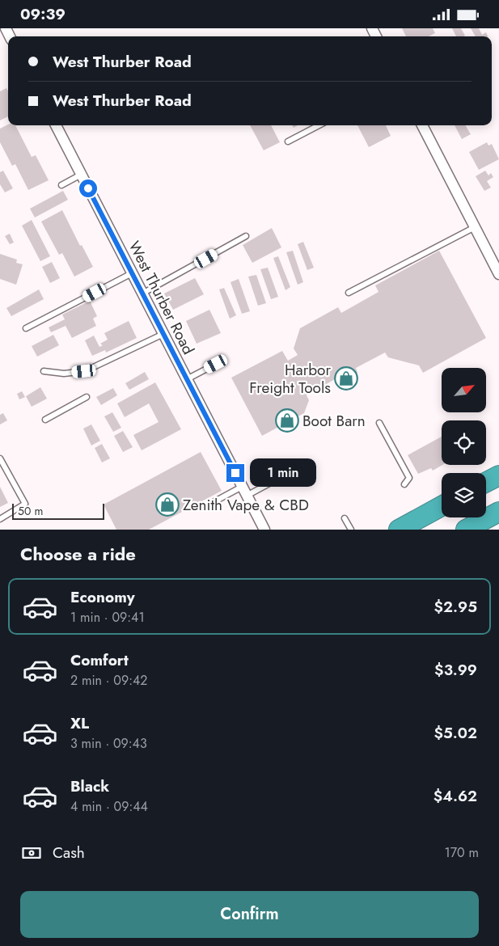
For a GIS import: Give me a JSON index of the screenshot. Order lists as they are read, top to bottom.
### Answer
{
  "streets": {
    "street": ["West Thurber Road"]
  },
  "places": {
    "shop": ["Harbor Freight Tools", "Boot Barn", "Zenith Vape & CBD"]
  },
  "scale_bar": "50 m",
  "north": "top right",
  "page": {
    "status": "09:39",
    "banner": ["West Thurber Road", "West Thurber Road"],
    "bubble": "1 min",
    "scale": "50 m",
    "heading": "Choose a ride",
    "list": [
      {
        "name": "Economy",
        "note": "1 min · 09:41",
        "value": "$2.95"
      },
      {
        "name": "Comfort",
        "note": "2 min · 09:42",
        "value": "$3.99"
      },
      {
        "name": "XL",
        "note": "3 min · 09:43",
        "value": "$5.02"
      },
      {
        "name": "Black",
        "note": "4 min · 09:44",
        "value": "$4.62"
      }
    ],
    "pay": ["Cash", "170 m"],
    "buttons": "Confirm"
  }
}
